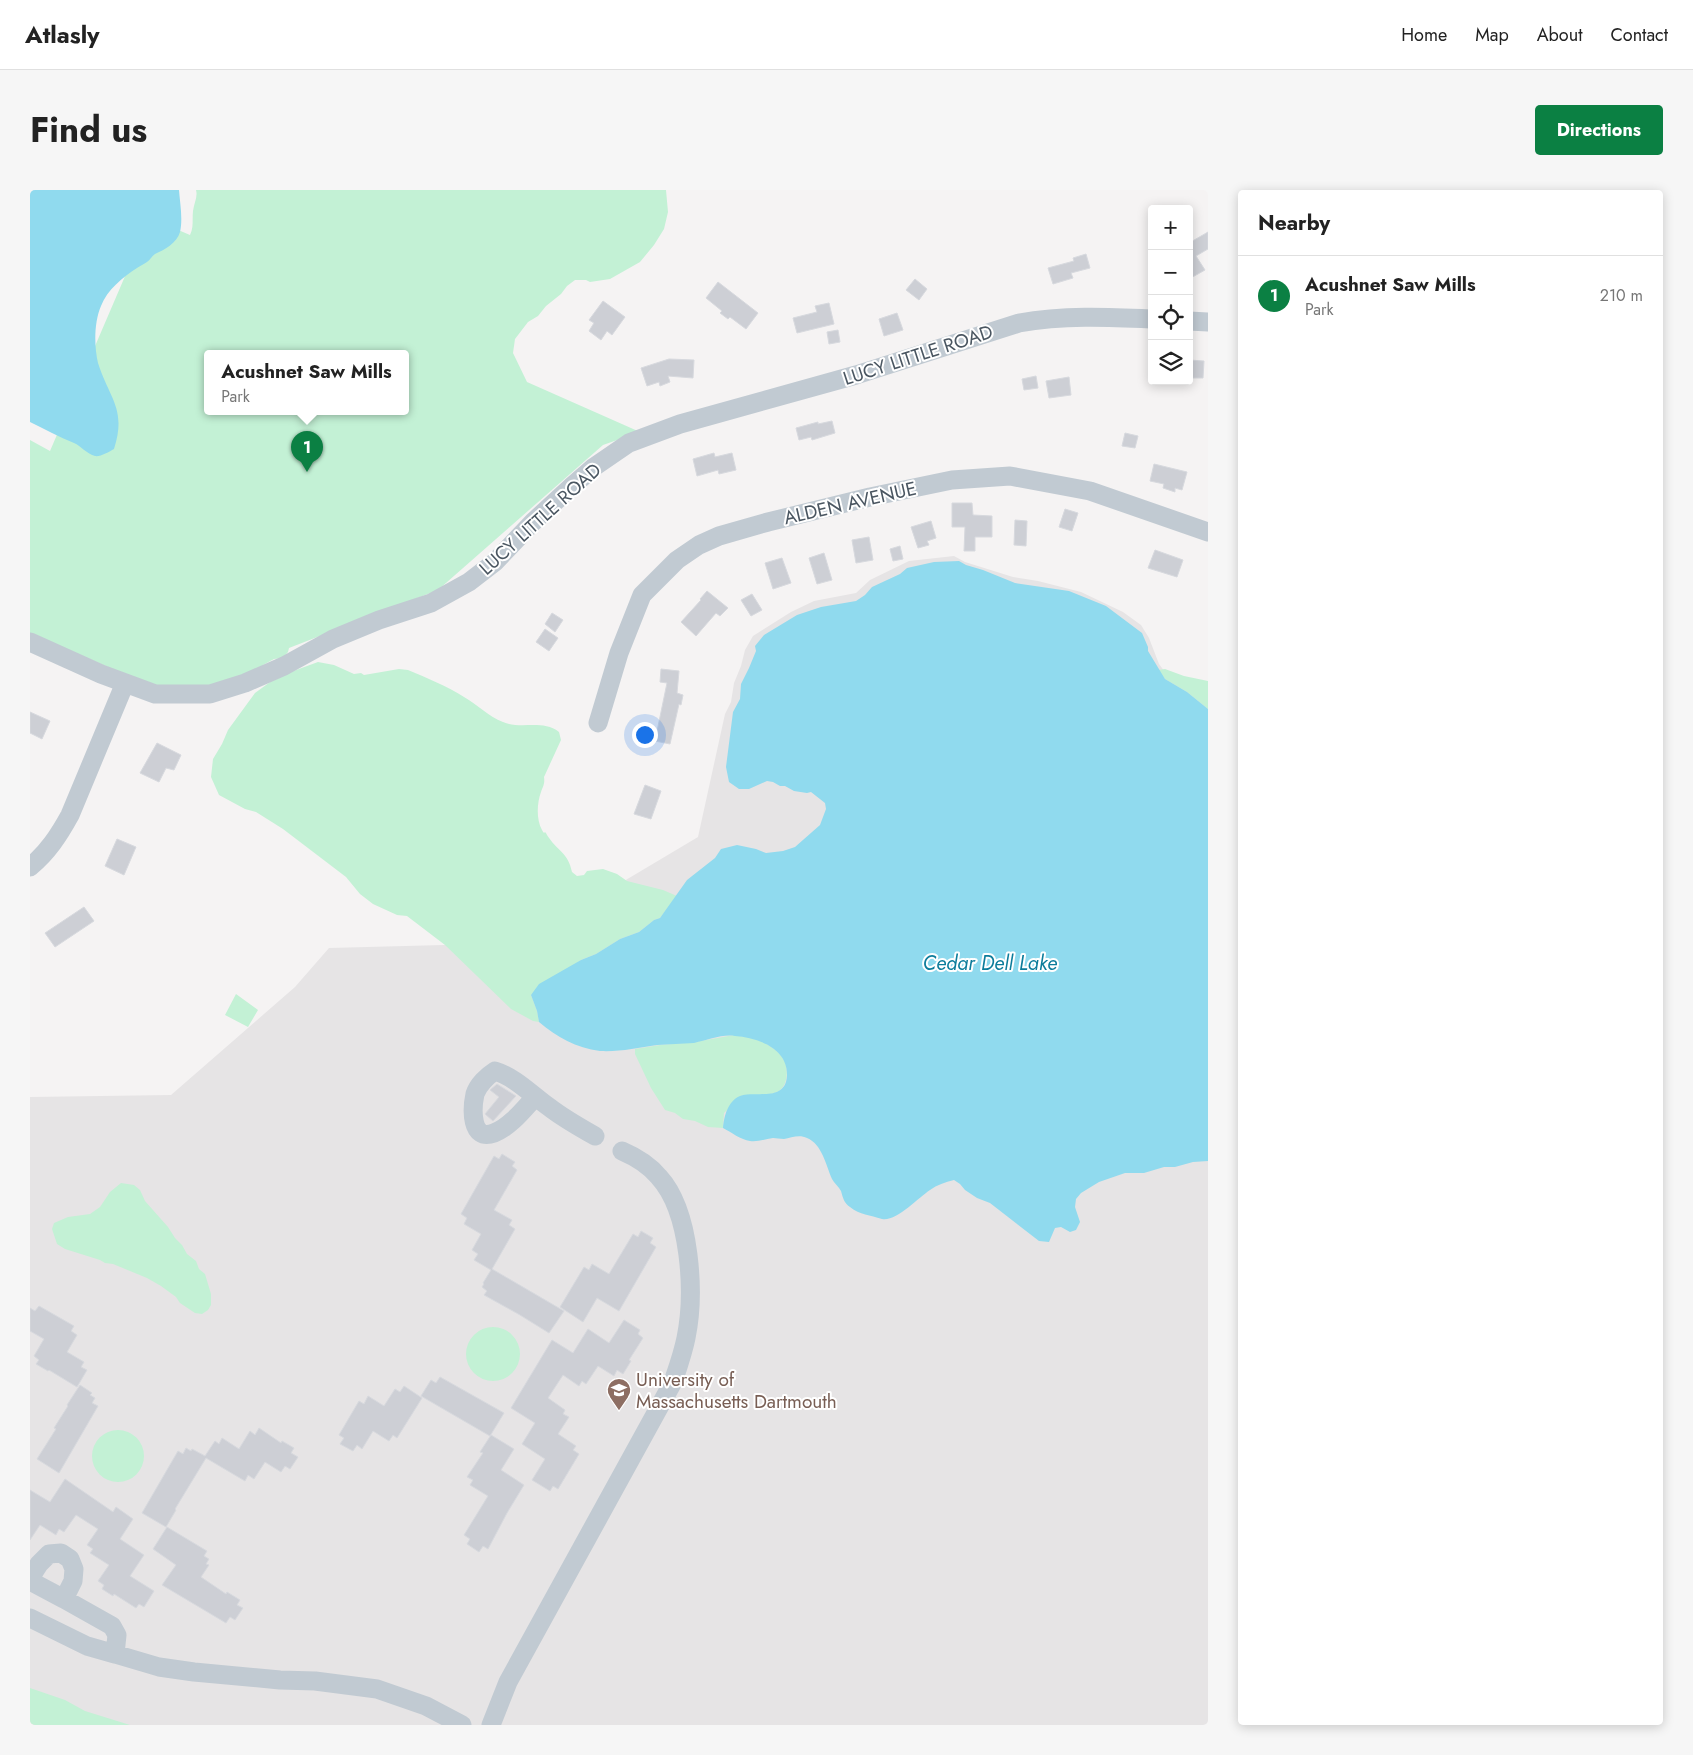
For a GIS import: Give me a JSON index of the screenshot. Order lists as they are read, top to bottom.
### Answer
{
  "streets": {
    "street": ["LUCY LITTLE ROAD", "ALDEN AVENUE"]
  },
  "water": ["Cedar Dell Lake"],
  "places": {
    "school or university": ["University of Massachusetts Dartmouth"]
  },
  "page": {
    "header": "Atlasly",
    "nav": [
      "Home",
      "Map",
      "About",
      "Contact"
    ],
    "title": "Find us",
    "buttons": "Directions",
    "heading": "Nearby",
    "map_buttons": ["+", "−"],
    "list": [
      {
        "mark": "1",
        "name": "Acushnet Saw Mills",
        "note": "Park",
        "value": "210 m"
      }
    ],
    "popup": ["Acushnet Saw Mills", "Park"],
    "pins": "1"
  }
}
